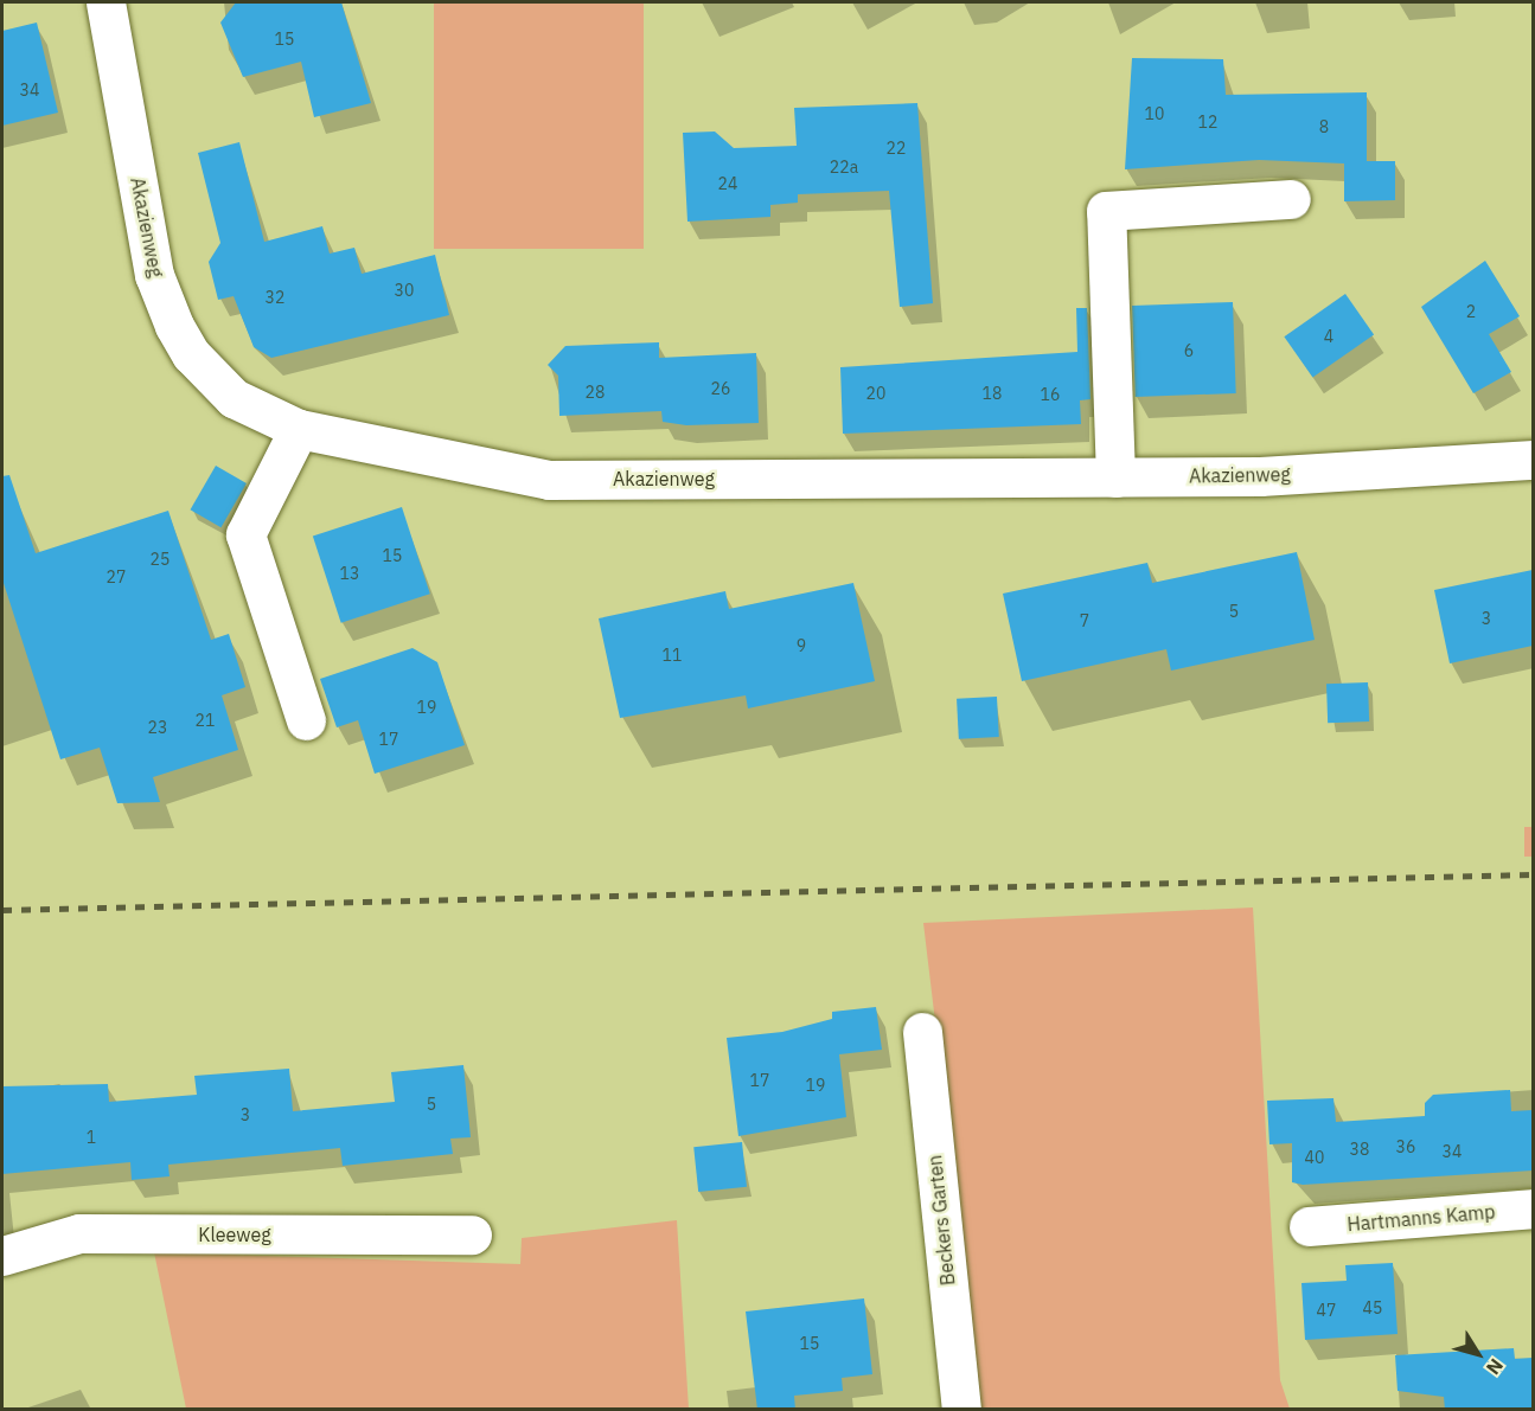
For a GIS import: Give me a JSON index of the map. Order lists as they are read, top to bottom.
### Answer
{
  "streets": {
    "street": [
      "Akazienweg",
      "Hartmanns Kamp",
      "Beckers Garten",
      "Kleeweg"
    ]
  },
  "house_numbers": [
    "15",
    "34",
    "10",
    "12",
    "8",
    "22",
    "22a",
    "24",
    "30",
    "32",
    "2",
    "4",
    "6",
    "26",
    "28",
    "20",
    "18",
    "16",
    "15",
    "25",
    "13",
    "27",
    "5",
    "3",
    "7",
    "9",
    "11",
    "19",
    "21",
    "23",
    "17",
    "17",
    "19",
    "5",
    "3",
    "1",
    "36",
    "38",
    "34",
    "40",
    "45",
    "47",
    "15"
  ],
  "north": "bottom right"
}
